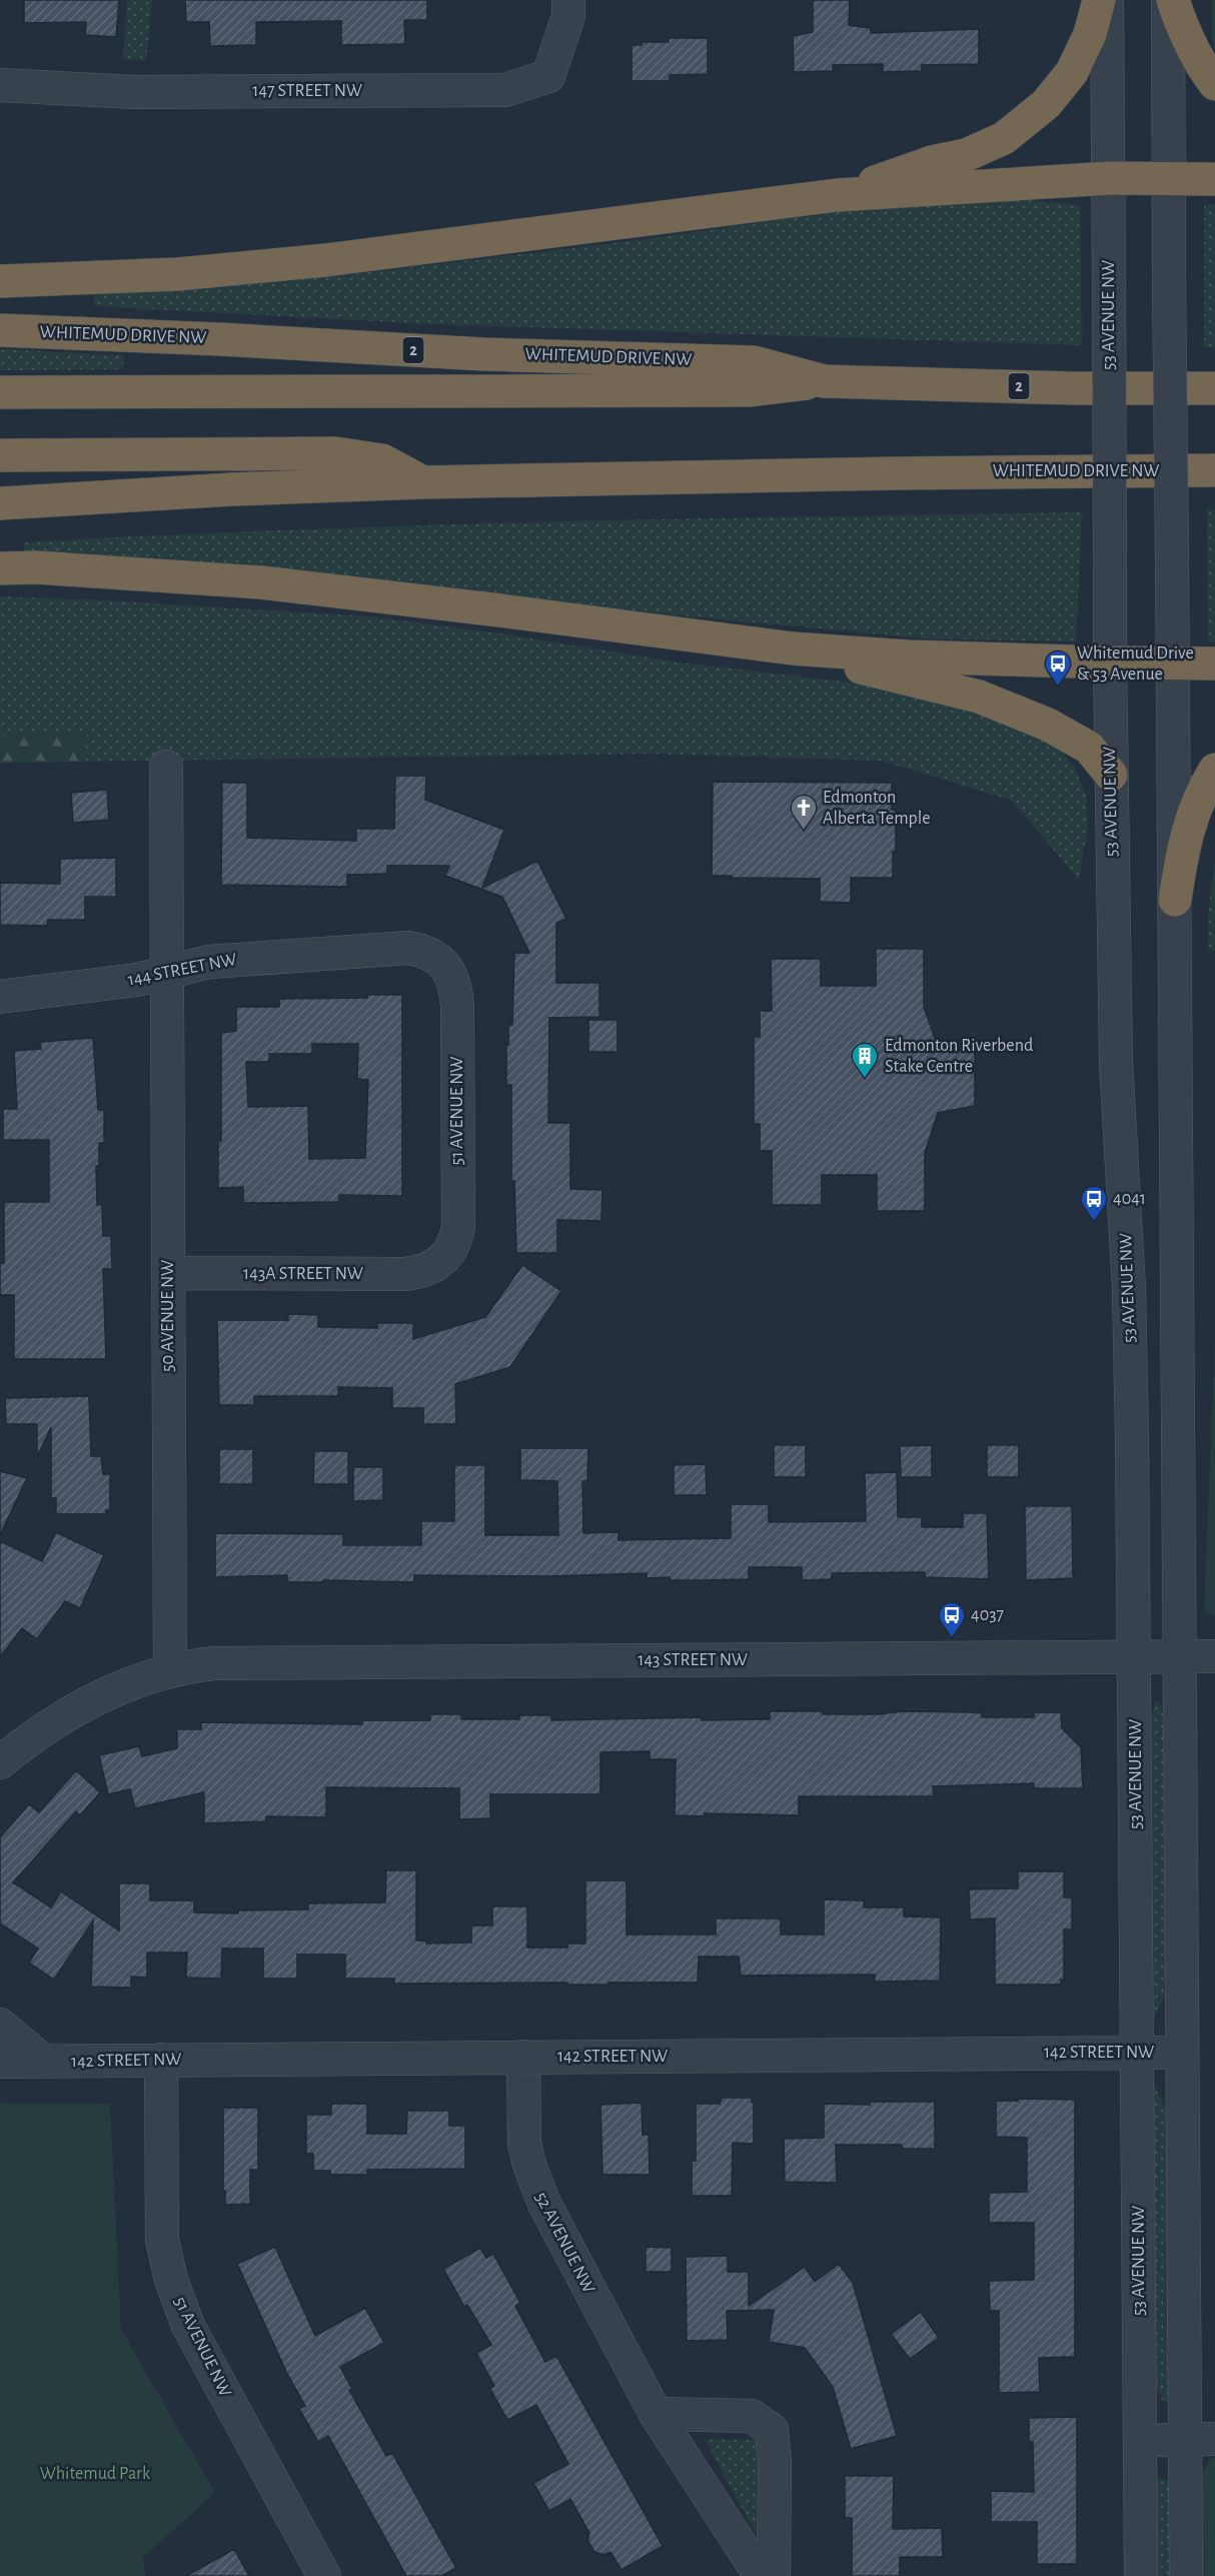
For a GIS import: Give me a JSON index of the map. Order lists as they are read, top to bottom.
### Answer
{
  "streets": {
    "highway": ["WHITEMUD DRIVE NW", "2"],
    "street": [
      "147 STREET NW",
      "53 AVENUE NW",
      "144 STREET NW",
      "51 AVENUE NW",
      "143A STREET NW",
      "50 AVENUE NW",
      "143 STREET NW",
      "142 STREET NW",
      "52 AVENUE NW"
    ]
  },
  "crossings": [
    ["53 AVENUE NW", "143 STREET NW"],
    ["53 AVENUE NW", "142 STREET NW"],
    ["144 STREET NW", "51 AVENUE NW"],
    ["144 STREET NW", "50 AVENUE NW"],
    ["51 AVENUE NW", "143A STREET NW"],
    ["51 AVENUE NW", "142 STREET NW"],
    ["143A STREET NW", "50 AVENUE NW"],
    ["50 AVENUE NW", "143 STREET NW"],
    ["142 STREET NW", "52 AVENUE NW"]
  ],
  "parks": ["Whitemud Park"],
  "places": {
    "bus stop": ["Whitemud Drive & 53 Avenue", "4041", "4037"],
    "church": ["Edmonton Alberta Temple"],
    "building": ["Edmonton Riverbend Stake Centre"]
  }
}
